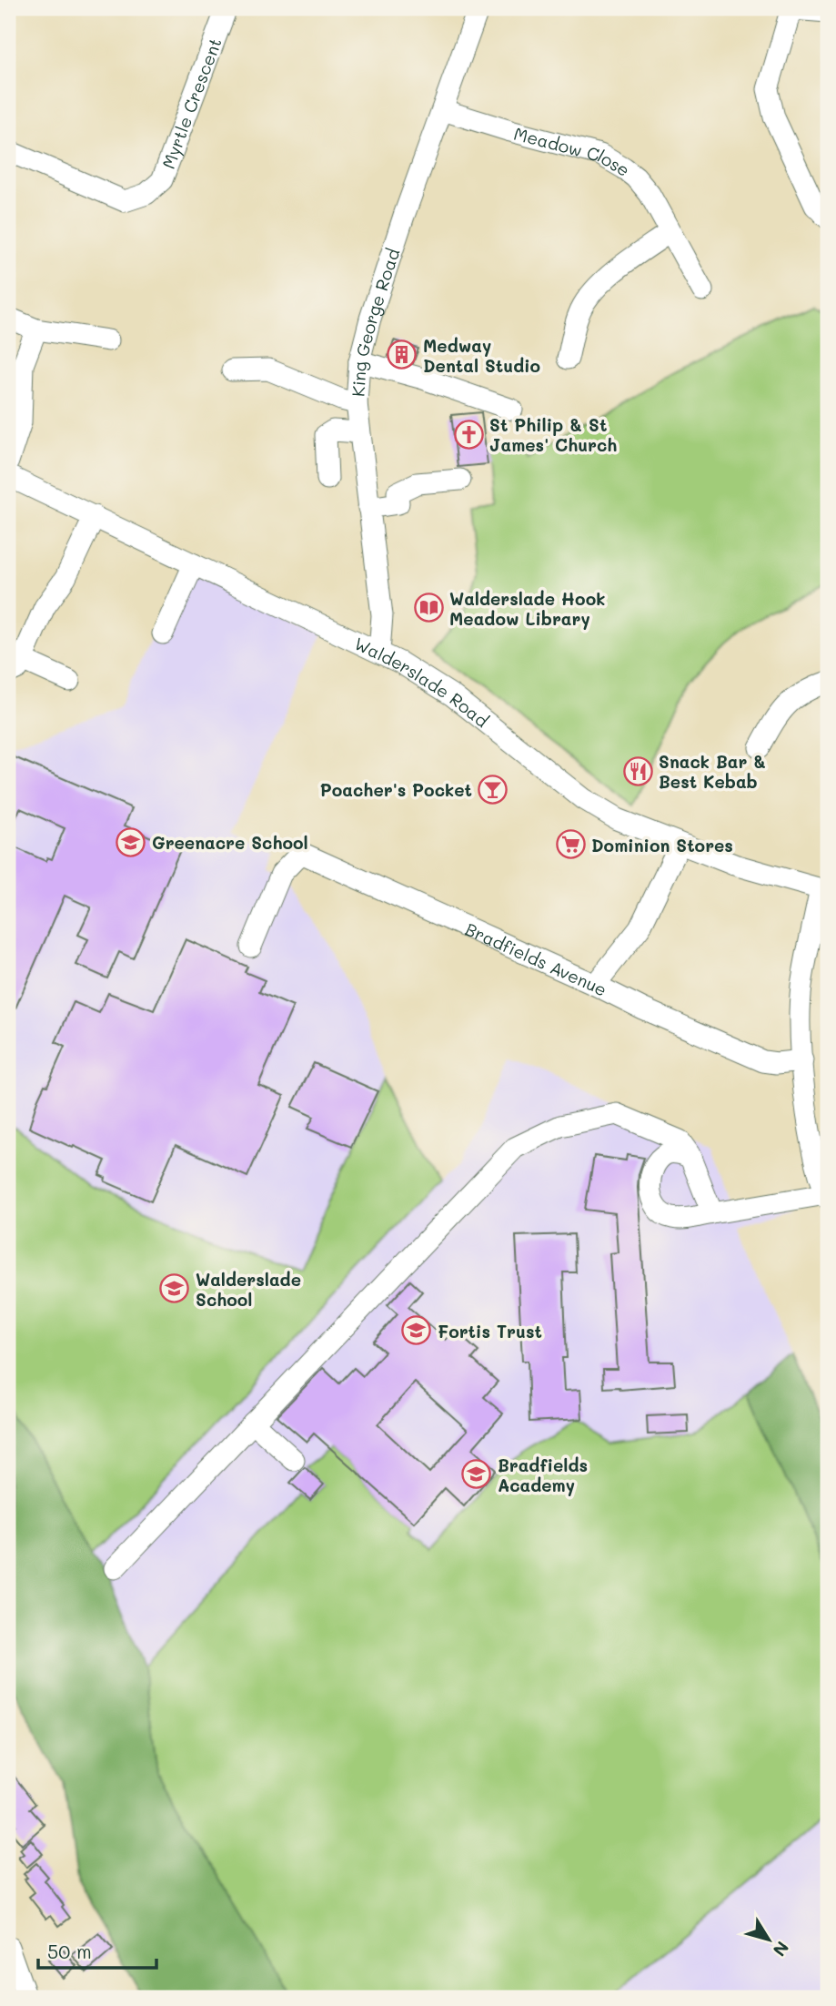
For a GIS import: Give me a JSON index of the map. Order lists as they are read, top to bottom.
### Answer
{
  "streets": {
    "street": [
      "Myrtle Crescent",
      "Meadow Close",
      "King George Road",
      "Walderslade Road",
      "Bradfields Avenue"
    ]
  },
  "crossings": [
    ["Meadow Close", "King George Road"],
    ["King George Road", "Walderslade Road"]
  ],
  "places": {
    "building": ["Medway Dental Studio"],
    "church": ["St Philip & St James' Church"],
    "library": ["Walderslade Hook Meadow Library"],
    "restaurant": ["Snack Bar & Best Kebab"],
    "bar": ["Poacher's Pocket"],
    "school or university": [
      "Greenacre School",
      "Walderslade School",
      "Fortis Trust",
      "Bradfields Academy"
    ],
    "supermarket": ["Dominion Stores"]
  },
  "scale_bar": "50 m",
  "north": "bottom right"
}
